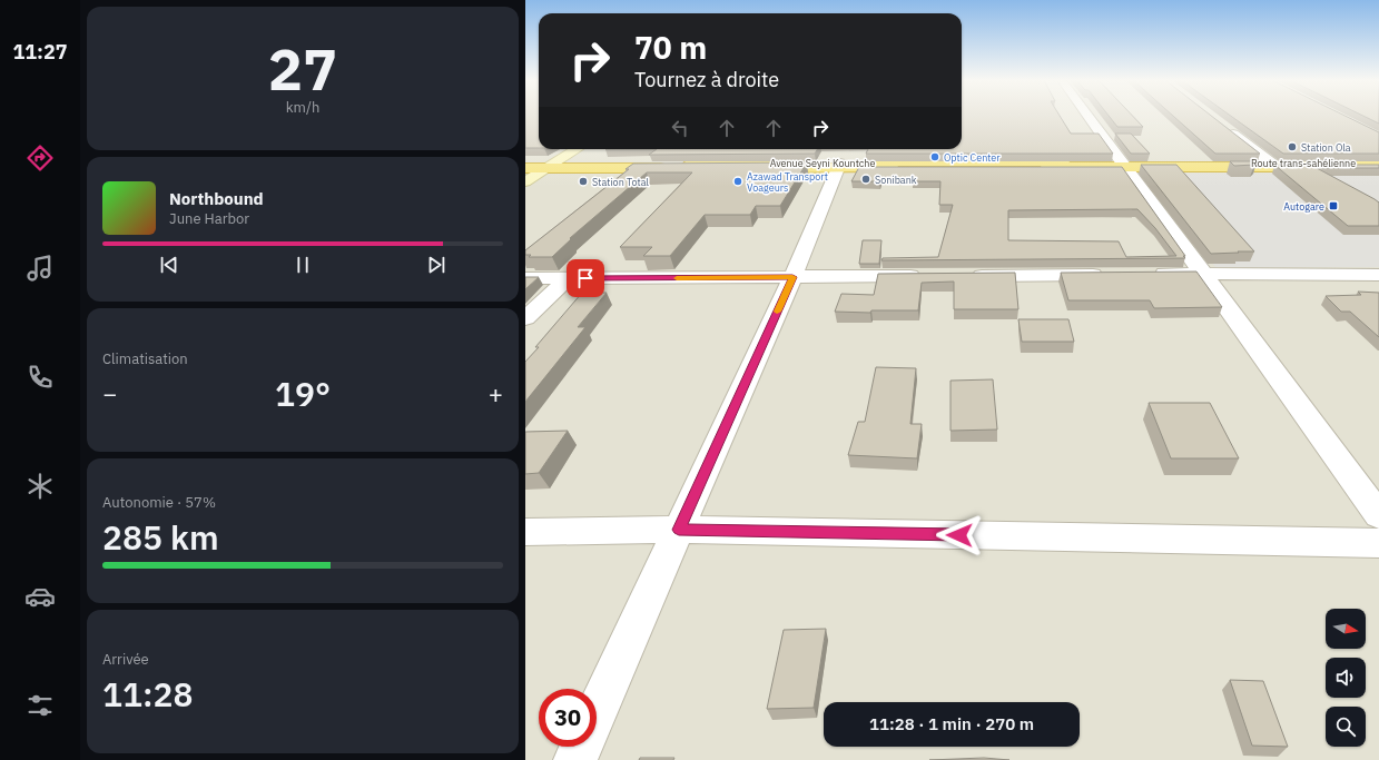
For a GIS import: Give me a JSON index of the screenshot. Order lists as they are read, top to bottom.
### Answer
{
  "streets": {
    "highway": ["Avenue Seyni Kountche", "Route trans-sahélienne"]
  },
  "crossings": [
    ["Avenue Seyni Kountche", "Route trans-sahélienne"]
  ],
  "places": {
    "other": [
      "Station Ola",
      "Optic Center",
      "Sonibank",
      "Station Total",
      "Azawad Transport Voageurs"
    ],
    "transit": ["Autogare"]
  },
  "north": "right",
  "page": {
    "tabs": "11:27",
    "tile": [
      ["27", "km/h"],
      "Climatisation",
      ["Autonomie · 57%", "285 km"],
      ["Arrivée", "11:28"]
    ],
    "turn": ["70 m", "Tournez à droite"],
    "song": ["Northbound", "June Harbor"],
    "heat": ["−", "19°", "+"],
    "limit": "30",
    "trip": "11:28 · 1 min · 270 m"
  }
}
